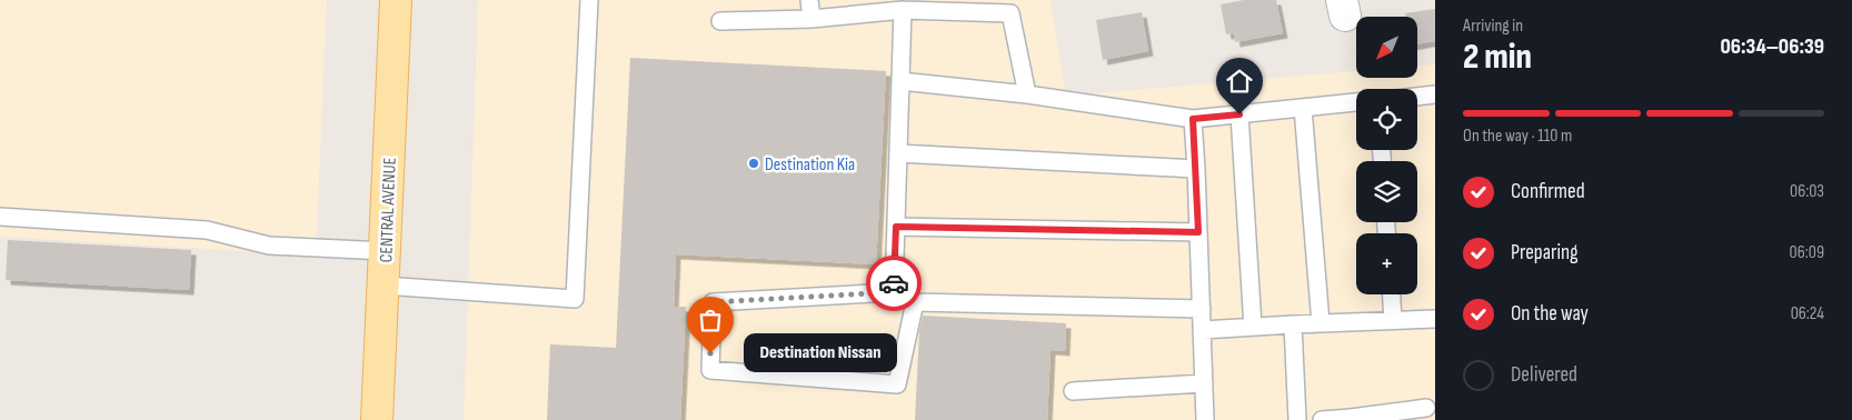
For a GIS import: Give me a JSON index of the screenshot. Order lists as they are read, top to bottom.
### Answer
{
  "streets": {
    "main road": ["CENTRAL AVENUE"]
  },
  "places": ["Destination Kia", "Destination Nissan"],
  "north": "bottom left",
  "page": {
    "heading": ["2 min", "Arriving in", "06:34–06:39"],
    "map_buttons": "+",
    "bar": "On the way · 110 m",
    "list": [
      ["Confirmed", "06:03"],
      ["Preparing", "06:09"],
      ["On the way", "06:24"],
      "Delivered"
    ],
    "bubble": "Destination Nissan"
  }
}
